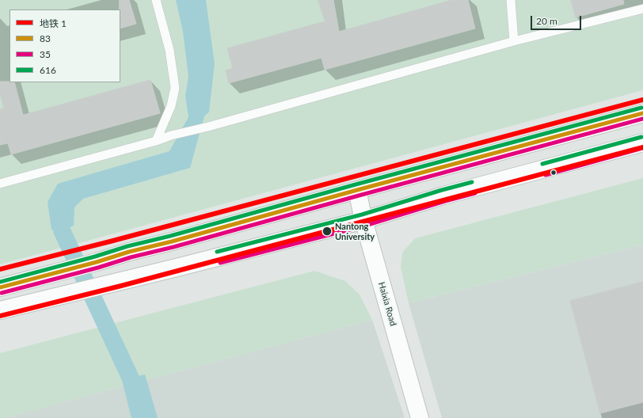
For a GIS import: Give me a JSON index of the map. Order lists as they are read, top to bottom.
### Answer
{
  "streets": {
    "main road": ["Haixia Road"]
  },
  "places": ["Nantong University"],
  "lines": [
    "metro line 1",
    "transit line 616",
    "transit line 83",
    "transit line 35"
  ],
  "legend": [
    "地铁 1",
    "83",
    "35",
    "616"
  ],
  "scale_bar": "20 m"
}
